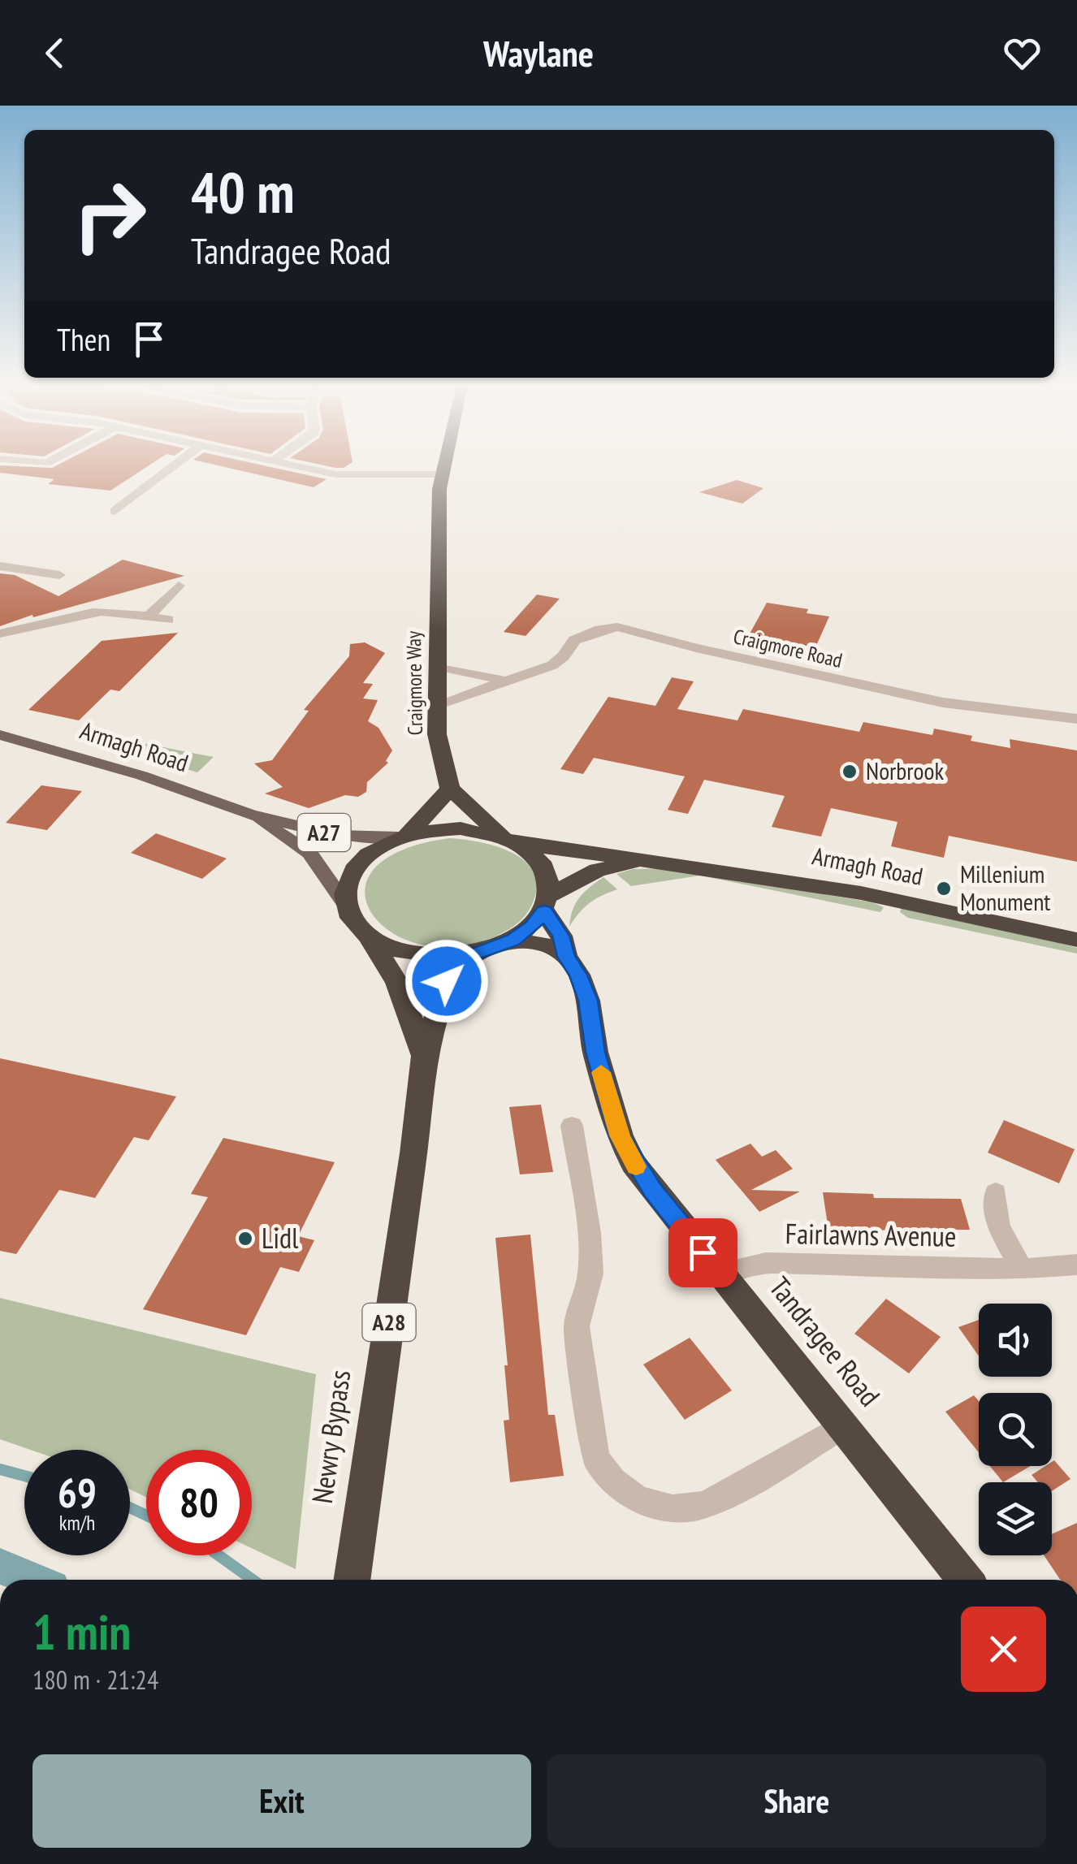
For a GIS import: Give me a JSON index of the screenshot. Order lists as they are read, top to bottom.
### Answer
{
  "streets": {
    "highway": [
      "Craigmore Way",
      "Armagh Road",
      "A28",
      "Tandragee Road",
      "Newry Bypass"
    ],
    "main road": ["A27"],
    "street": ["Craigmore Road", "Fairlawns Avenue"]
  },
  "crossings": [
    ["Craigmore Road", "Craigmore Way"],
    ["Armagh Road", "Tandragee Road"],
    ["Armagh Road", "Newry Bypass"],
    ["Fairlawns Avenue", "Tandragee Road"],
    ["Tandragee Road", "Newry Bypass"]
  ],
  "places": ["Norbrook", "Millenium Monument", "Lidl"],
  "page": {
    "header": "Waylane",
    "turn": ["40 m", "Tandragee Road"],
    "then": "Then",
    "speed": "69 km/h",
    "limit": "80",
    "heading": ["1 min", "180 m · 21:24"],
    "buttons": ["Exit", "Share"]
  }
}
